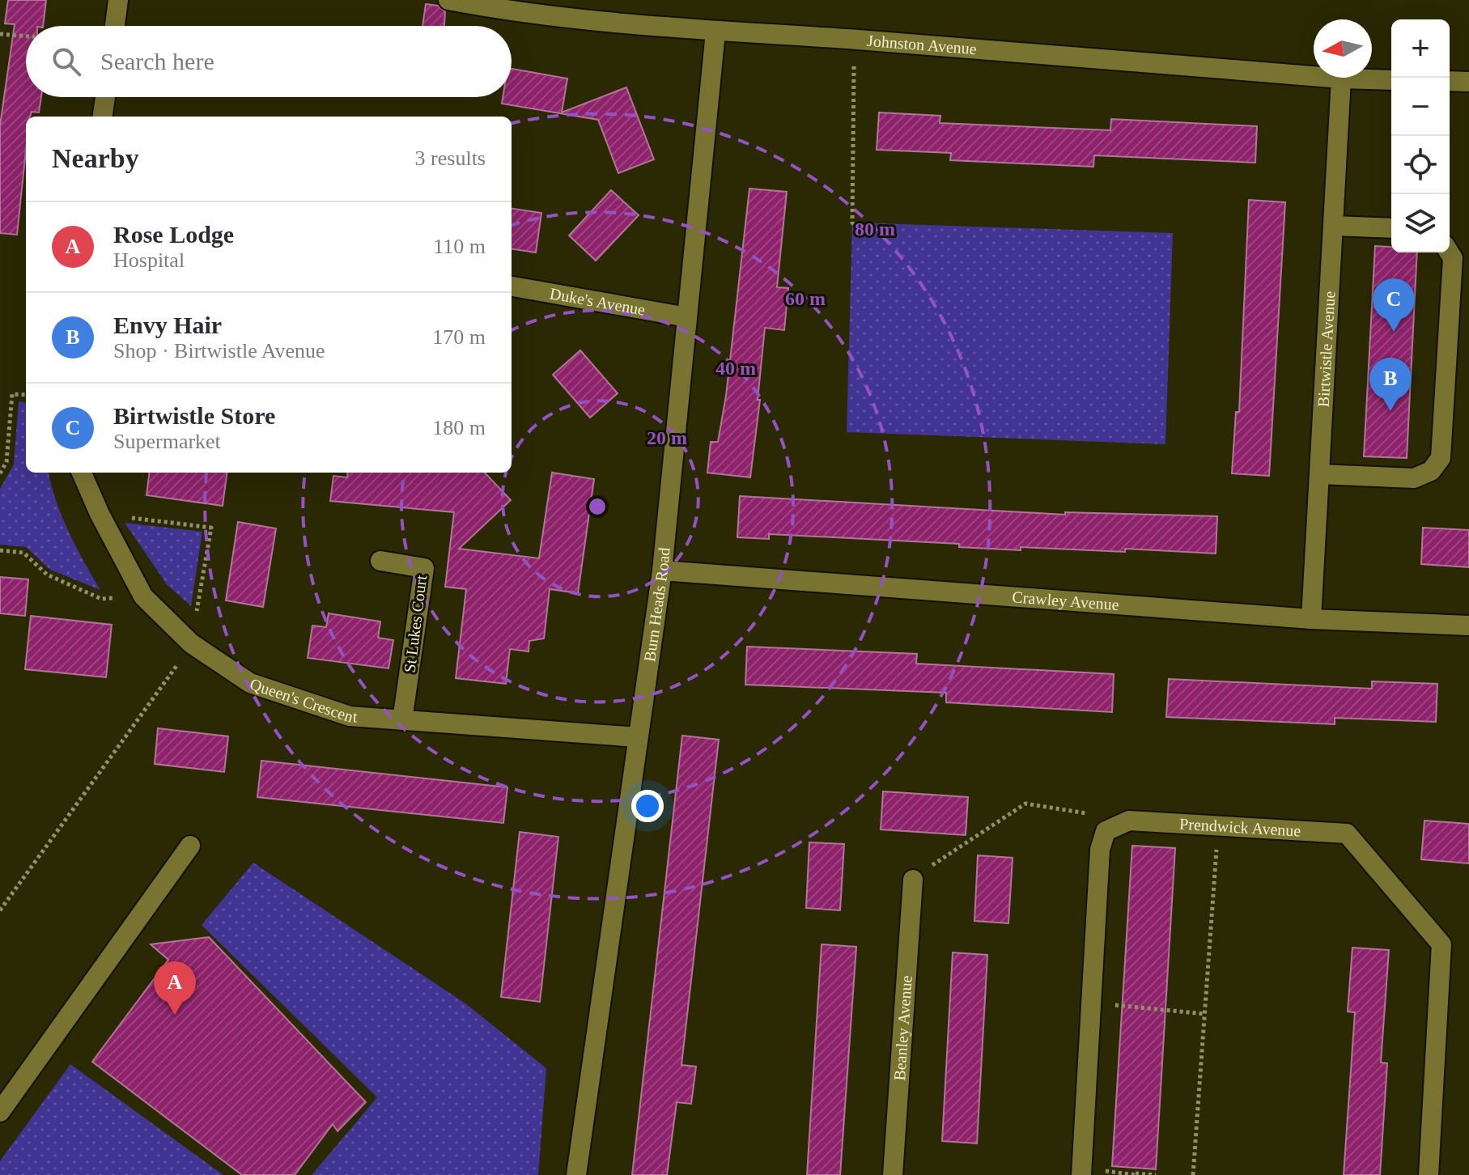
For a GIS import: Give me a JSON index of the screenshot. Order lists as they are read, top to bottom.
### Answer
{
  "streets": {
    "street": [
      "Johnston Avenue",
      "Duke's Avenue",
      "Birtwistle Avenue",
      "Crawley Avenue",
      "Burn Heads Road",
      "St Lukes Court",
      "Queen's Crescent",
      "Prendwick Avenue",
      "Beanley Avenue"
    ]
  },
  "crossings": [
    ["Johnston Avenue", "Birtwistle Avenue"],
    ["Johnston Avenue", "Burn Heads Road"],
    ["Duke's Avenue", "Burn Heads Road"],
    ["Birtwistle Avenue", "Crawley Avenue"],
    ["Crawley Avenue", "Burn Heads Road"],
    ["Burn Heads Road", "Queen's Crescent"],
    ["St Lukes Court", "Queen's Crescent"]
  ],
  "north": "left",
  "page": {
    "map_buttons": ["+", "−"],
    "search": "Search here",
    "heading": ["Nearby", "3 results"],
    "list": [
      {
        "mark": "A",
        "name": "Rose Lodge",
        "note": "Hospital",
        "value": "110 m"
      },
      {
        "mark": "B",
        "name": "Envy Hair",
        "note": "Shop · Birtwistle Avenue",
        "value": "170 m"
      },
      {
        "mark": "C",
        "name": "Birtwistle Store",
        "note": "Supermarket",
        "value": "180 m"
      }
    ],
    "pins": ["C", "B", "A"]
  },
  "rings": [
    "80 m",
    "60 m",
    "40 m",
    "20 m"
  ]
}
